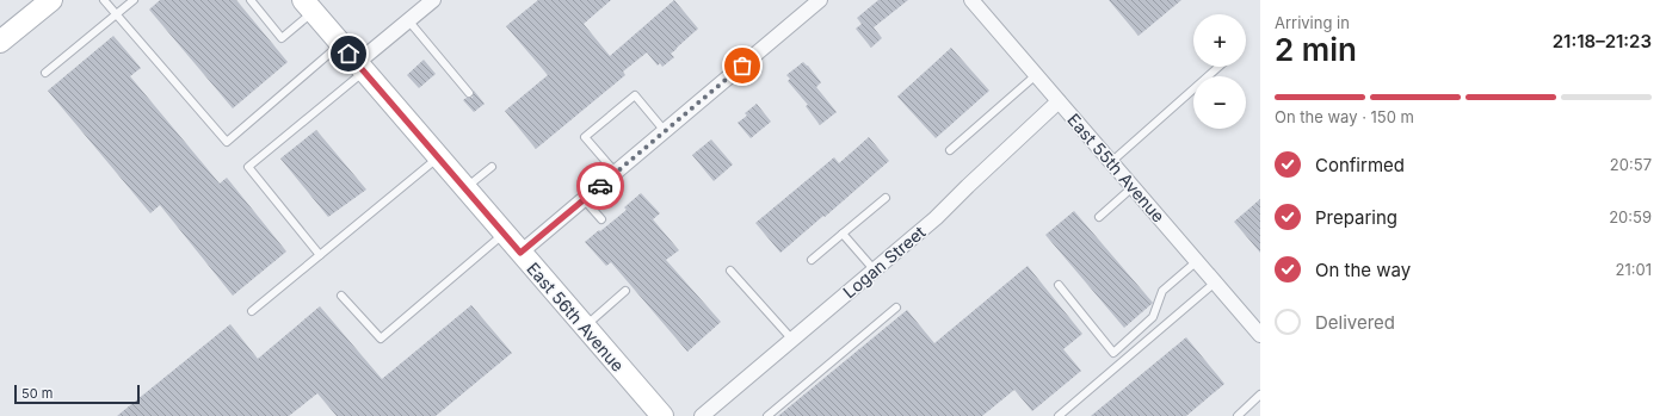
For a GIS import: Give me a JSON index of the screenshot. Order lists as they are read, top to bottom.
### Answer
{
  "streets": {
    "street": ["East 55th Avenue", "Logan Street", "East 56th Avenue"]
  },
  "crossings": [
    ["East 55th Avenue", "Logan Street"]
  ],
  "scale_bar": "50 m",
  "page": {
    "heading": ["2 min", "Arriving in", "21:18–21:23"],
    "map_buttons": ["+", "−"],
    "bar": "On the way · 150 m",
    "list": [
      ["Confirmed", "20:57"],
      ["Preparing", "20:59"],
      ["On the way", "21:01"],
      "Delivered"
    ],
    "scale": "50 m"
  }
}
